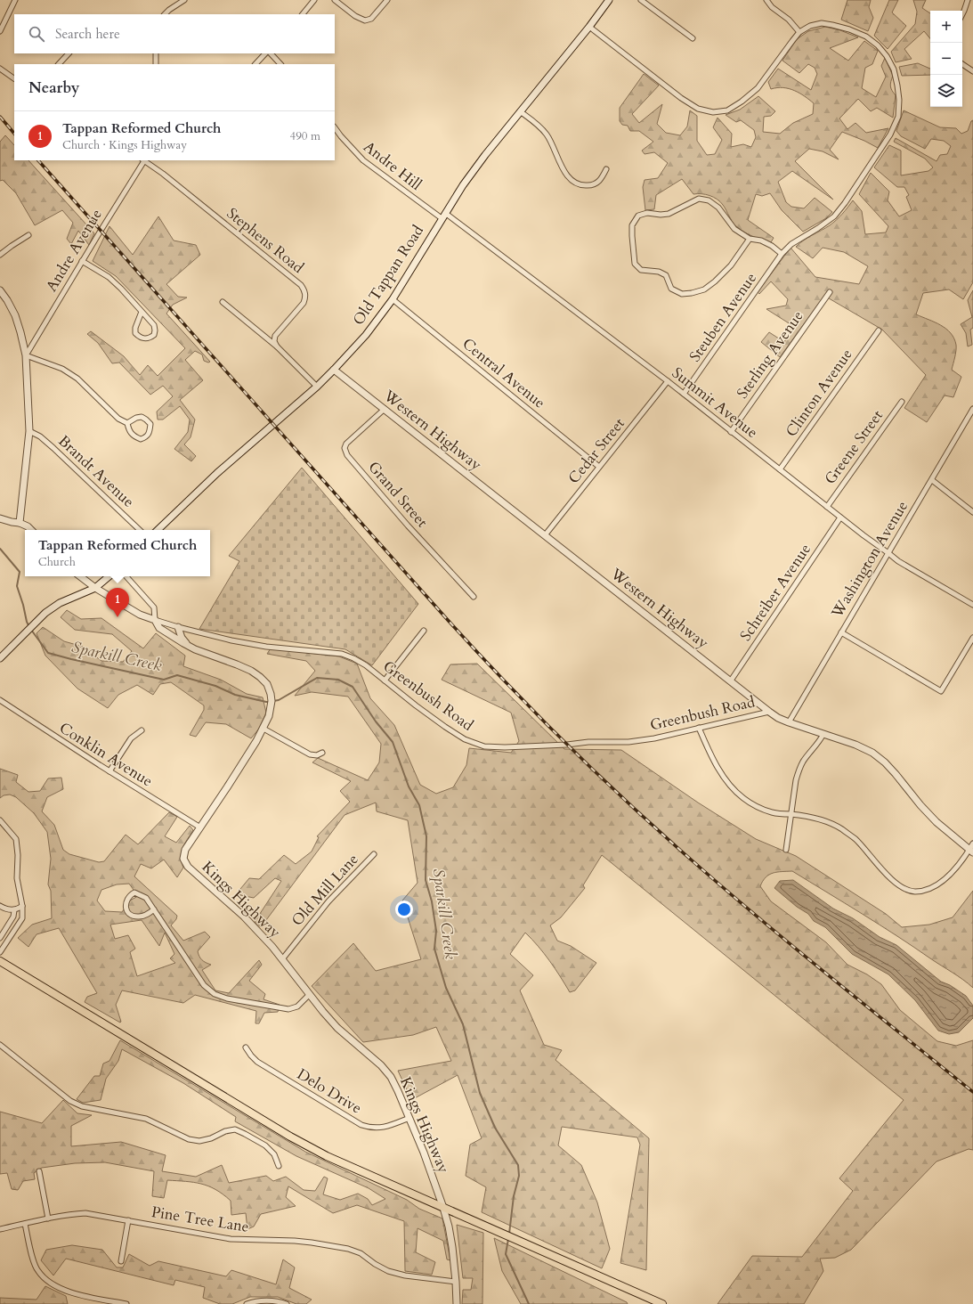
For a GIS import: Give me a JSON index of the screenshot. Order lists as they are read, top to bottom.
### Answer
{
  "streets": {
    "street": [
      "Andre Hill",
      "Stephens Road",
      "Andre Avenue",
      "Old Tappan Road",
      "Steuben Avenue",
      "Sterling Avenue",
      "Central Avenue",
      "Clinton Avenue",
      "Summit Avenue",
      "Western Highway",
      "Greene Street",
      "Cedar Street",
      "Brandt Avenue",
      "Grand Street",
      "Washington Avenue",
      "Schreiber Avenue",
      "Greenbush Road",
      "Conklin Avenue",
      "Old Mill Lane",
      "Kings Highway",
      "Delo Drive",
      "Pine Tree Lane"
    ]
  },
  "crossings": [
    ["Andre Hill", "Old Tappan Road"],
    ["Old Tappan Road", "Central Avenue"],
    ["Old Tappan Road", "Summit Avenue"],
    ["Old Tappan Road", "Western Highway"],
    ["Steuben Avenue", "Summit Avenue"],
    ["Sterling Avenue", "Summit Avenue"],
    ["Central Avenue", "Cedar Street"],
    ["Clinton Avenue", "Summit Avenue"],
    ["Summit Avenue", "Greene Street"],
    ["Summit Avenue", "Cedar Street"],
    ["Summit Avenue", "Washington Avenue"],
    ["Summit Avenue", "Schreiber Avenue"],
    ["Western Highway", "Cedar Street"],
    ["Western Highway", "Grand Street"],
    ["Western Highway", "Washington Avenue"],
    ["Western Highway", "Schreiber Avenue"],
    ["Western Highway", "Greenbush Road"],
    ["Greenbush Road", "Kings Highway"],
    ["Conklin Avenue", "Kings Highway"],
    ["Old Mill Lane", "Kings Highway"],
    ["Kings Highway", "Delo Drive"],
    ["Kings Highway", "Pine Tree Lane"]
  ],
  "water": ["Sparkill Creek"],
  "page": {
    "map_buttons": ["+", "−"],
    "search": "Search here",
    "heading": "Nearby",
    "list": [
      {
        "mark": "1",
        "name": "Tappan Reformed Church",
        "note": "Church · Kings Highway",
        "value": "490 m"
      }
    ],
    "popup": ["Tappan Reformed Church", "Church"],
    "pins": "1"
  }
}
